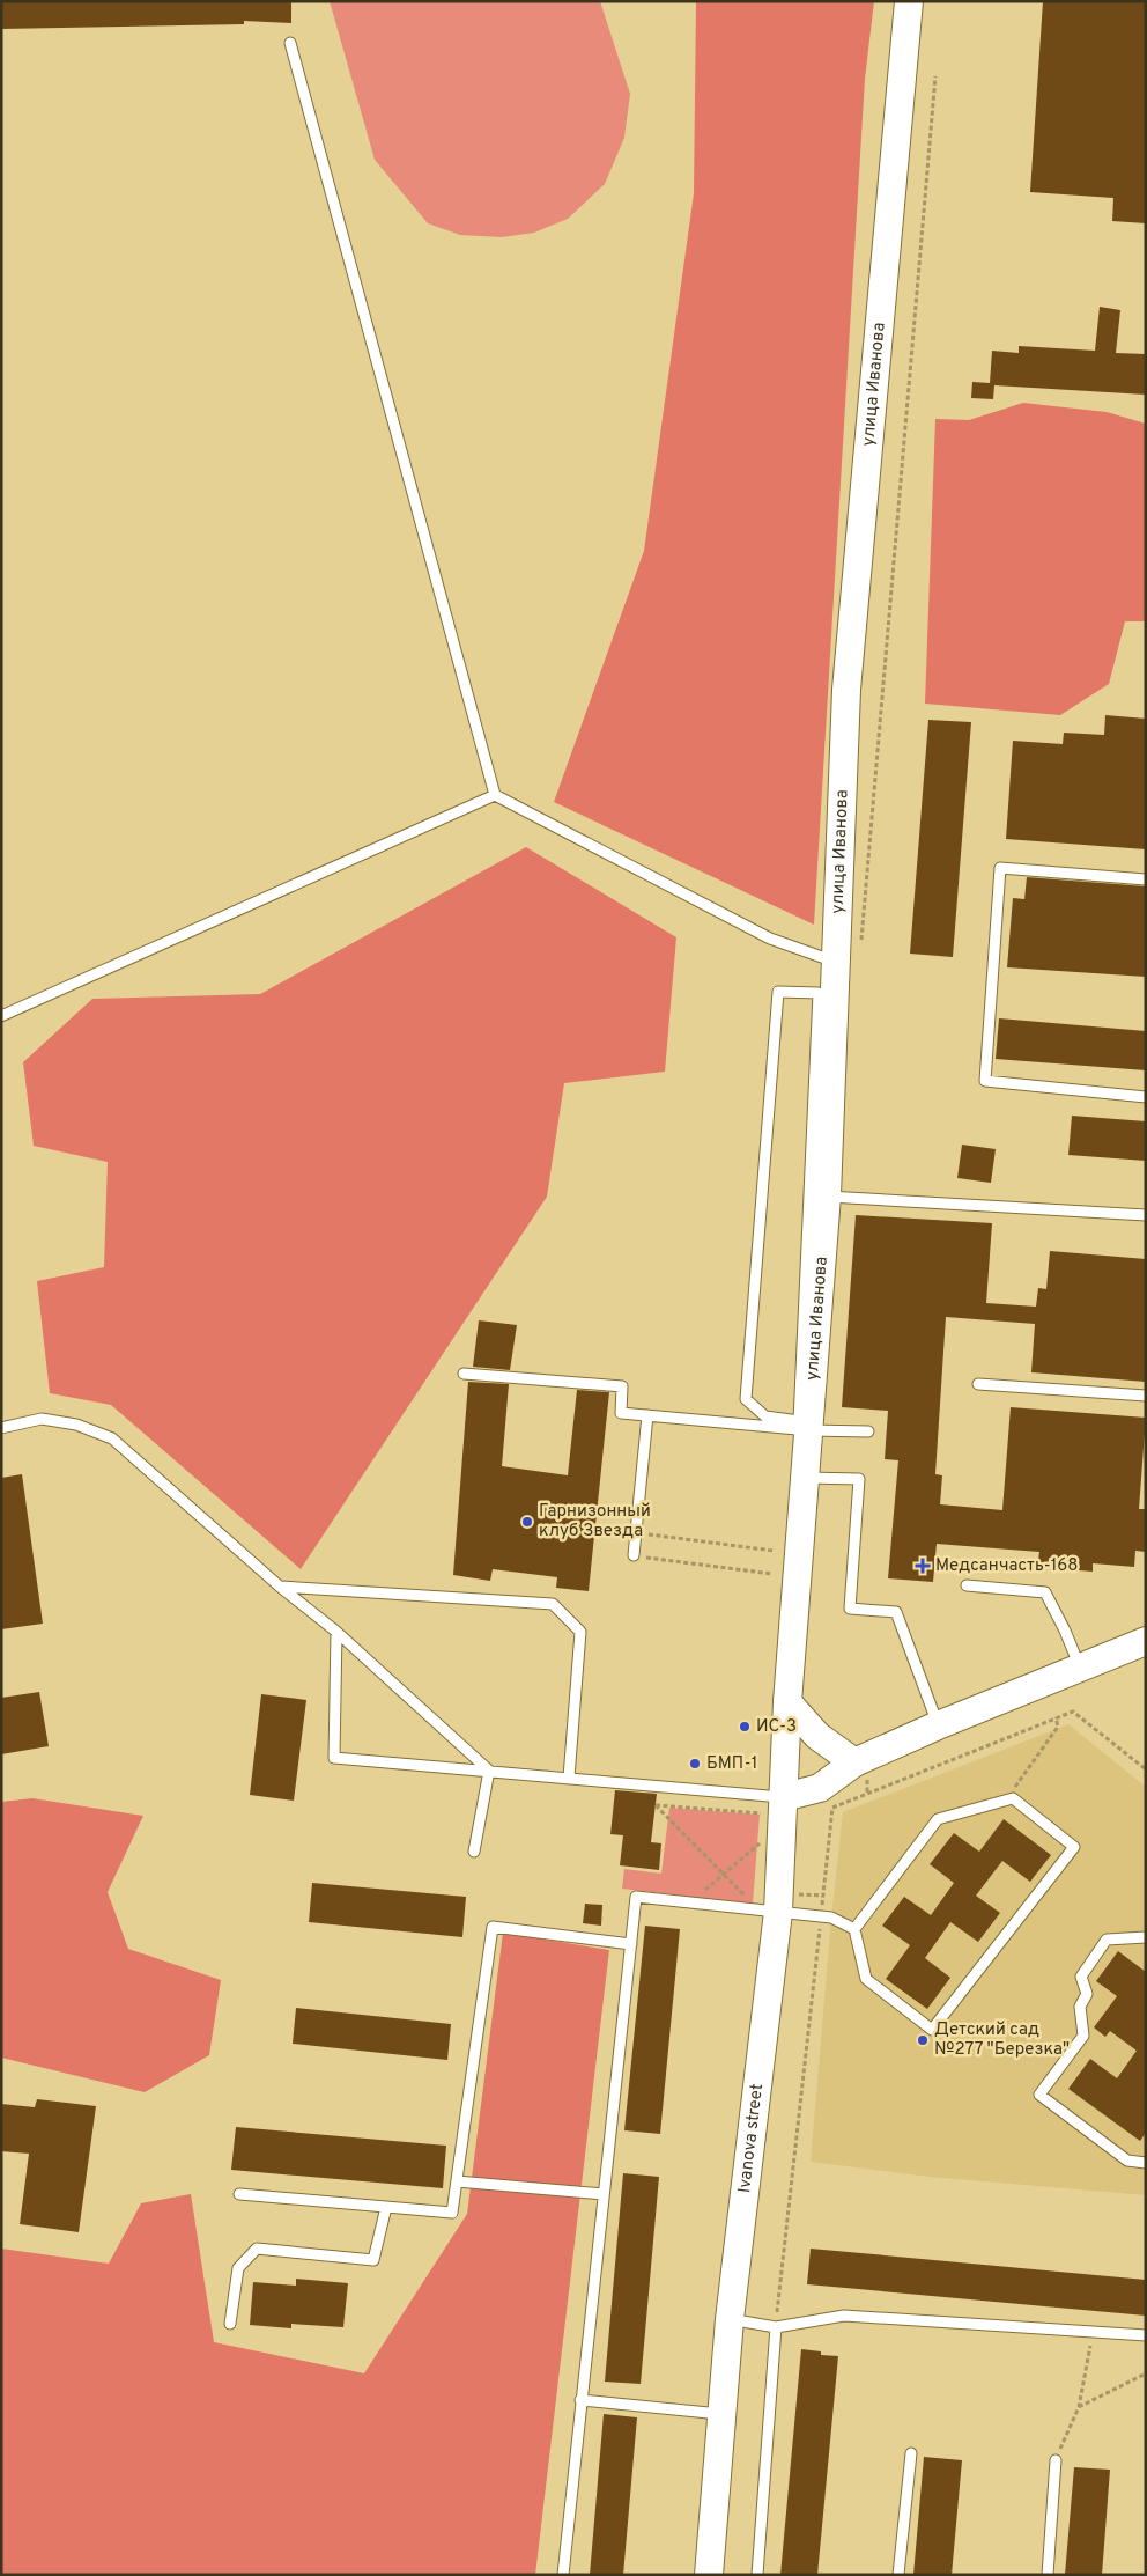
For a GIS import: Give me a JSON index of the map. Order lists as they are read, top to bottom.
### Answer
{
  "streets": {
    "main road": ["улица Иванова", "Ivanova street"]
  },
  "crossings": [
    ["улица Иванова", "Ivanova street"]
  ],
  "places": {
    "other": [
      "Гарнизонный клуб Звезда",
      "ИС-3",
      "БМП-1",
      "Детский сад №277 \"Березка\""
    ],
    "health": ["Медсанчасть-168"]
  }
}
